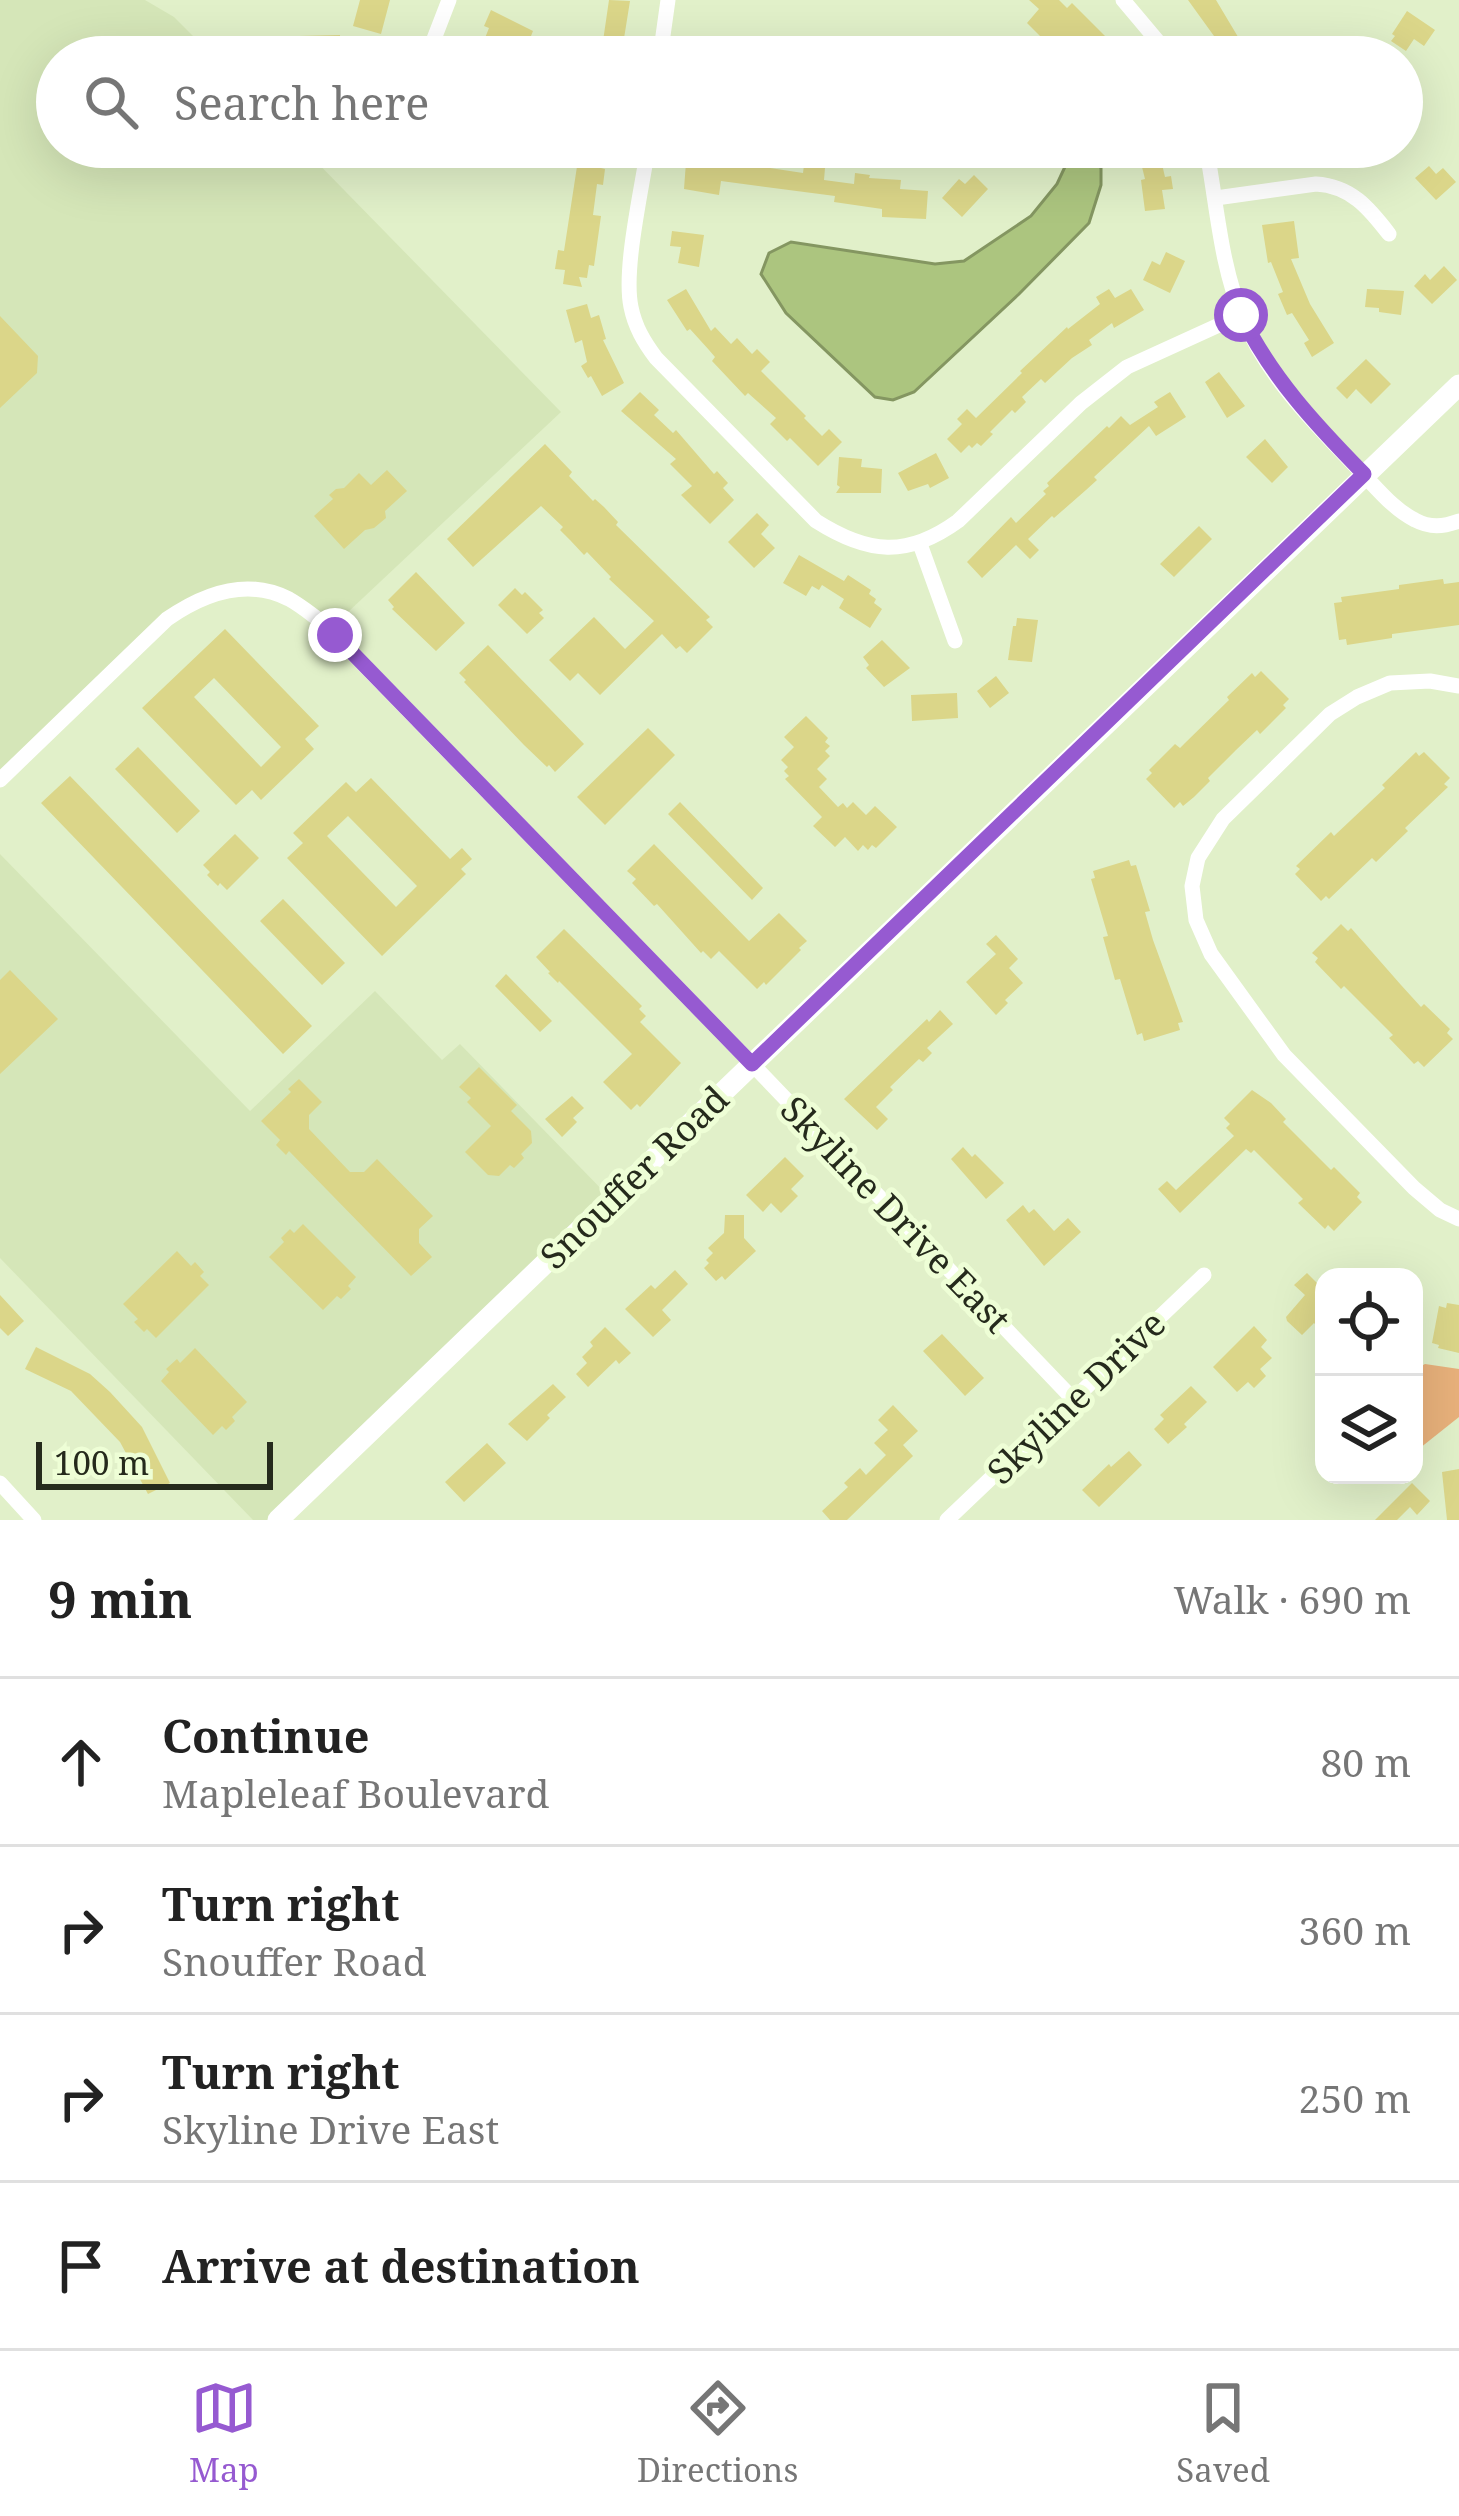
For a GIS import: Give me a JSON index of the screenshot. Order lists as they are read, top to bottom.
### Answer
{
  "streets": {
    "main road": ["Snouffer Road"],
    "street": ["Skyline Drive East", "Skyline Drive"]
  },
  "crossings": [
    ["Snouffer Road", "Skyline Drive East"],
    ["Skyline Drive East", "Skyline Drive"]
  ],
  "scale_bar": "100 m",
  "page": {
    "search": "Search here",
    "scale": "100 m",
    "heading": ["9 min", "Walk · 690 m"],
    "list": [
      ["Continue", "Mapleleaf Boulevard", "80 m"],
      ["Turn right", "Snouffer Road", "360 m"],
      ["Turn right", "Skyline Drive East", "250 m"],
      "Arrive at destination"
    ],
    "nav": ["Map", "Directions", "Saved"]
  }
}
